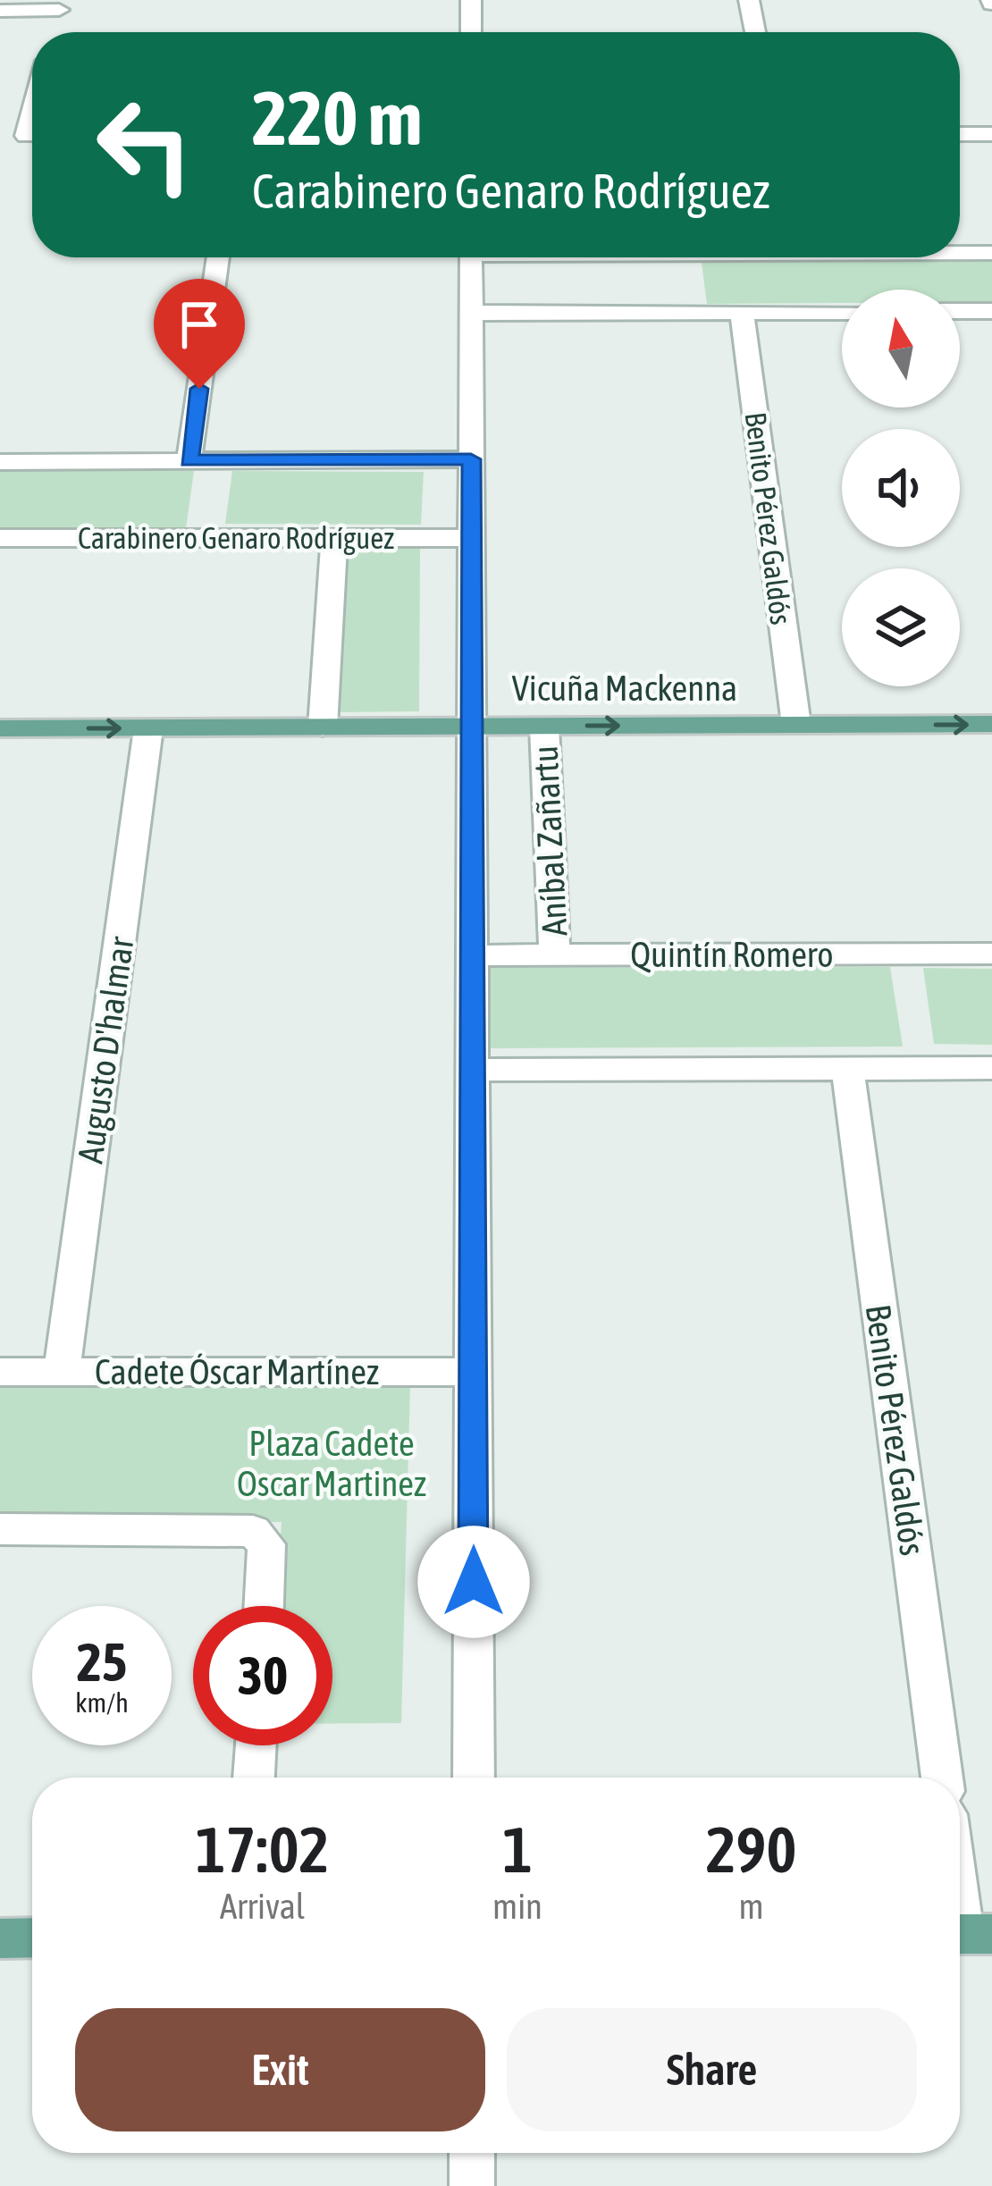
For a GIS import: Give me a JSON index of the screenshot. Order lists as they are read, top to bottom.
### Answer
{
  "streets": {
    "main road": ["Vicuña Mackenna"],
    "street": [
      "Benito Pérez Galdós",
      "Carabinero Genaro Rodríguez",
      "Aníbal Zañartu",
      "Quintín Romero",
      "Augusto D'halmar",
      "Cadete Óscar Martínez"
    ]
  },
  "crossings": [
    ["Benito Pérez Galdós", "Vicuña Mackenna"],
    ["Carabinero Genaro Rodríguez", "Aníbal Zañartu"],
    ["Vicuña Mackenna", "Aníbal Zañartu"],
    ["Vicuña Mackenna", "Augusto D'halmar"],
    ["Aníbal Zañartu", "Quintín Romero"],
    ["Aníbal Zañartu", "Cadete Óscar Martínez"],
    ["Augusto D'halmar", "Cadete Óscar Martínez"]
  ],
  "one_way": ["Vicuña Mackenna"],
  "parks": ["Plaza Cadete Oscar Martinez"],
  "north": "top",
  "page": {
    "turn": ["220 m", "Carabinero Genaro Rodríguez"],
    "speed": "25 km/h",
    "limit": "30",
    "eta": [
      "17:02",
      "Arrival",
      "1",
      "min",
      "290",
      "m"
    ],
    "buttons": ["Exit", "Share"]
  }
}
